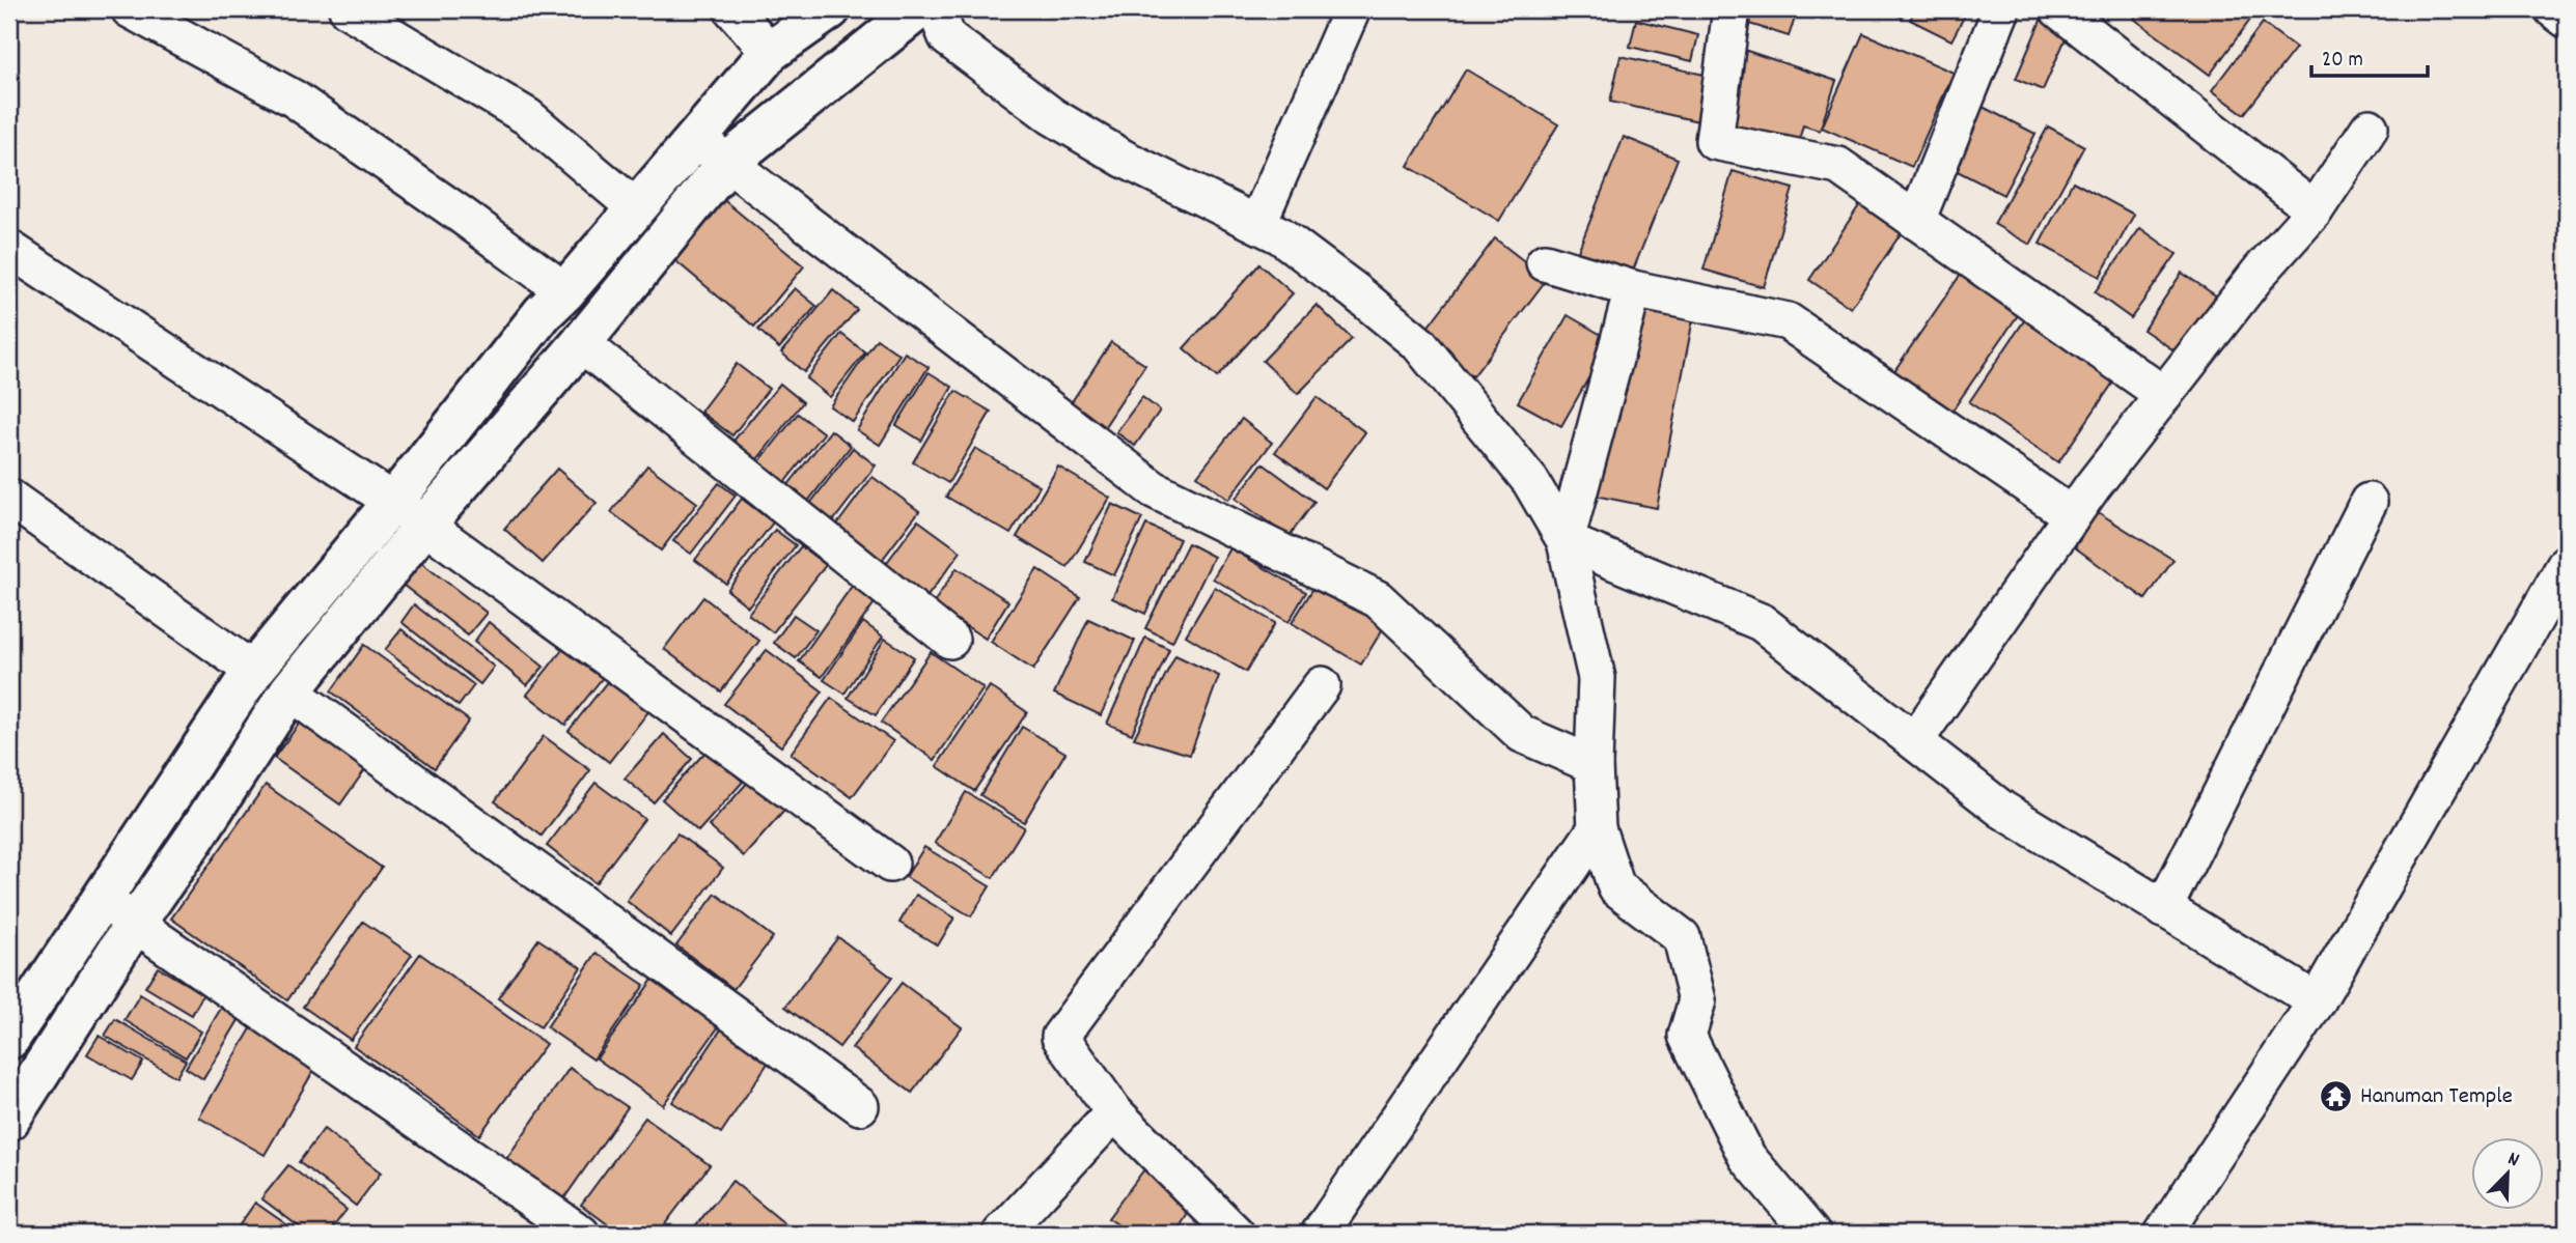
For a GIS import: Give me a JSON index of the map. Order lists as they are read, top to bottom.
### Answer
{
  "places": {
    "temple": ["Hanuman Temple"]
  },
  "scale_bar": "20 m",
  "north": "top right"
}
